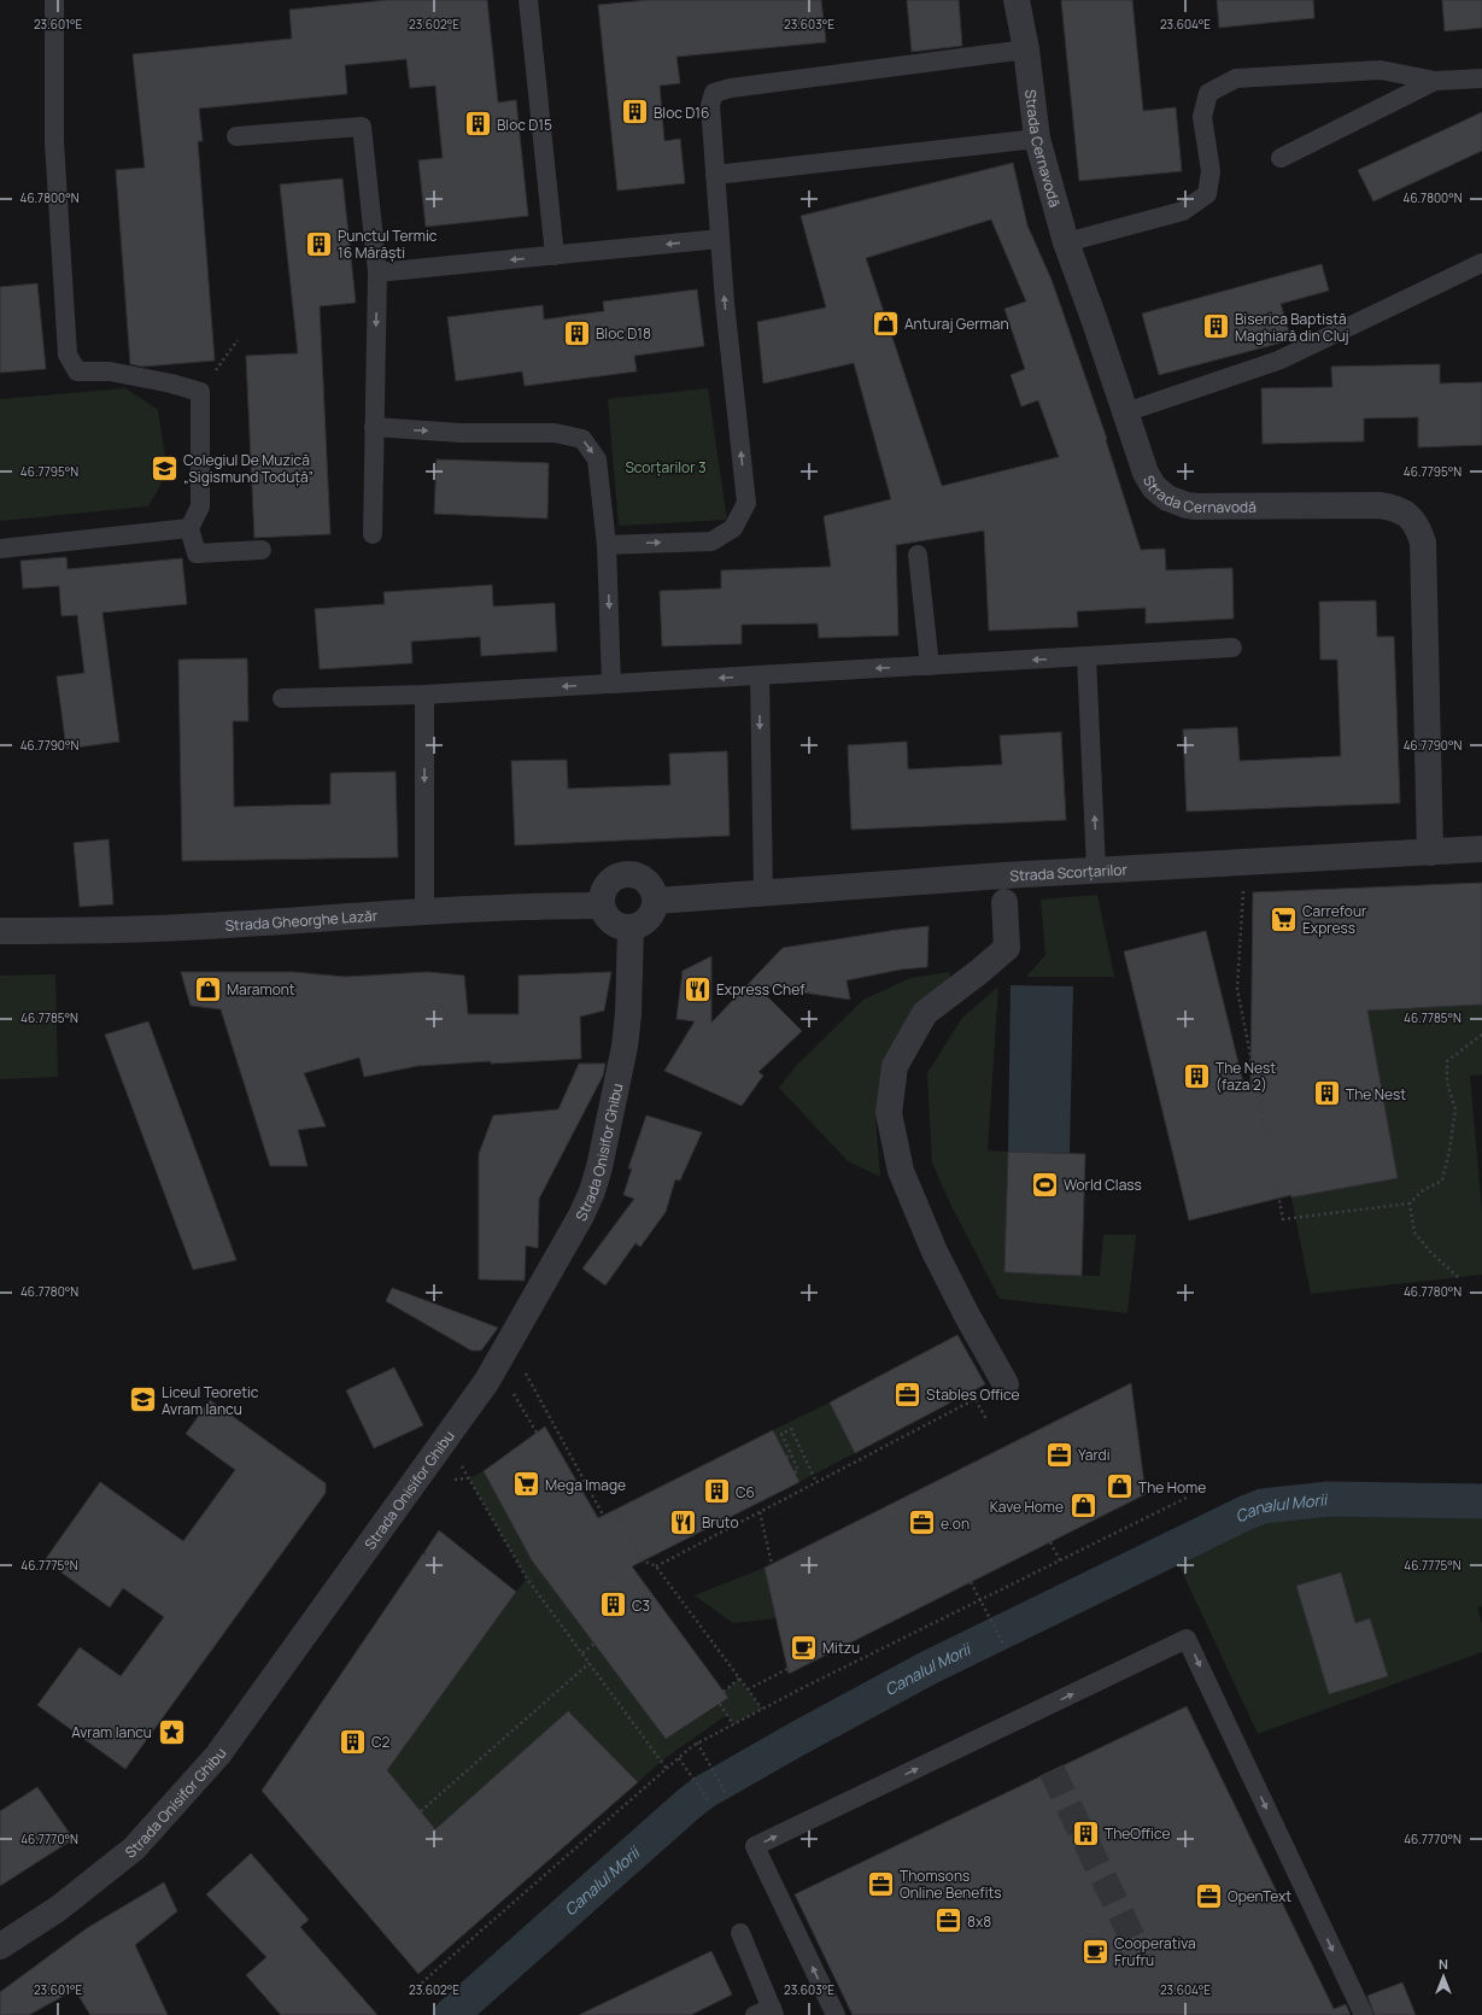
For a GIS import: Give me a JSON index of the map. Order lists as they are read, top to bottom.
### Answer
{
  "streets": {
    "street": [
      "Strada Cernavodă",
      "Strada Scorțarilor",
      "Strada Gheorghe Lazăr",
      "Strada Onisifor Ghibu"
    ]
  },
  "crossings": [
    ["Strada Cernavodă", "Strada Scorțarilor"],
    ["Strada Scorțarilor", "Strada Gheorghe Lazăr"],
    ["Strada Scorțarilor", "Strada Onisifor Ghibu"],
    ["Strada Gheorghe Lazăr", "Strada Onisifor Ghibu"]
  ],
  "water": ["Canalul Morii"],
  "parks": ["Scorțarilor 3"],
  "places": {
    "building": [
      "Bloc D16",
      "Bloc D15",
      "Punctul Termic 16 Mărăști",
      "Biserica Baptistă Maghiară din Cluj",
      "Bloc D18",
      "The Nest (faza 2)",
      "The Nest",
      "C6",
      "C3",
      "C2",
      "TheOffice"
    ],
    "shop": [
      "Anturaj German",
      "Maramont",
      "The Home",
      "Kave Home"
    ],
    "school or university": ["Colegiul De Muzică „Sigismund Toduță”", "Liceul Teoretic Avram Iancu"],
    "supermarket": ["Carrefour Express", "Mega Image"],
    "restaurant": ["Express Chef", "Bruto"],
    "sports": ["World Class"],
    "office": [
      "Stables Office",
      "Yardi",
      "e.on",
      "Thomsons Online Benefits",
      "OpenText",
      "8x8"
    ],
    "cafe": ["Mitzu", "Cooperativa Frufru"],
    "place": ["Avram Iancu"]
  },
  "north": "top",
  "coordinates": [
    "23.601°E",
    "23.602°E",
    "23.603°E",
    "23.604°E",
    "46.7800°N",
    "46.7795°N",
    "46.7790°N",
    "46.7785°N",
    "46.7780°N",
    "46.7775°N",
    "46.7770°N"
  ]
}
